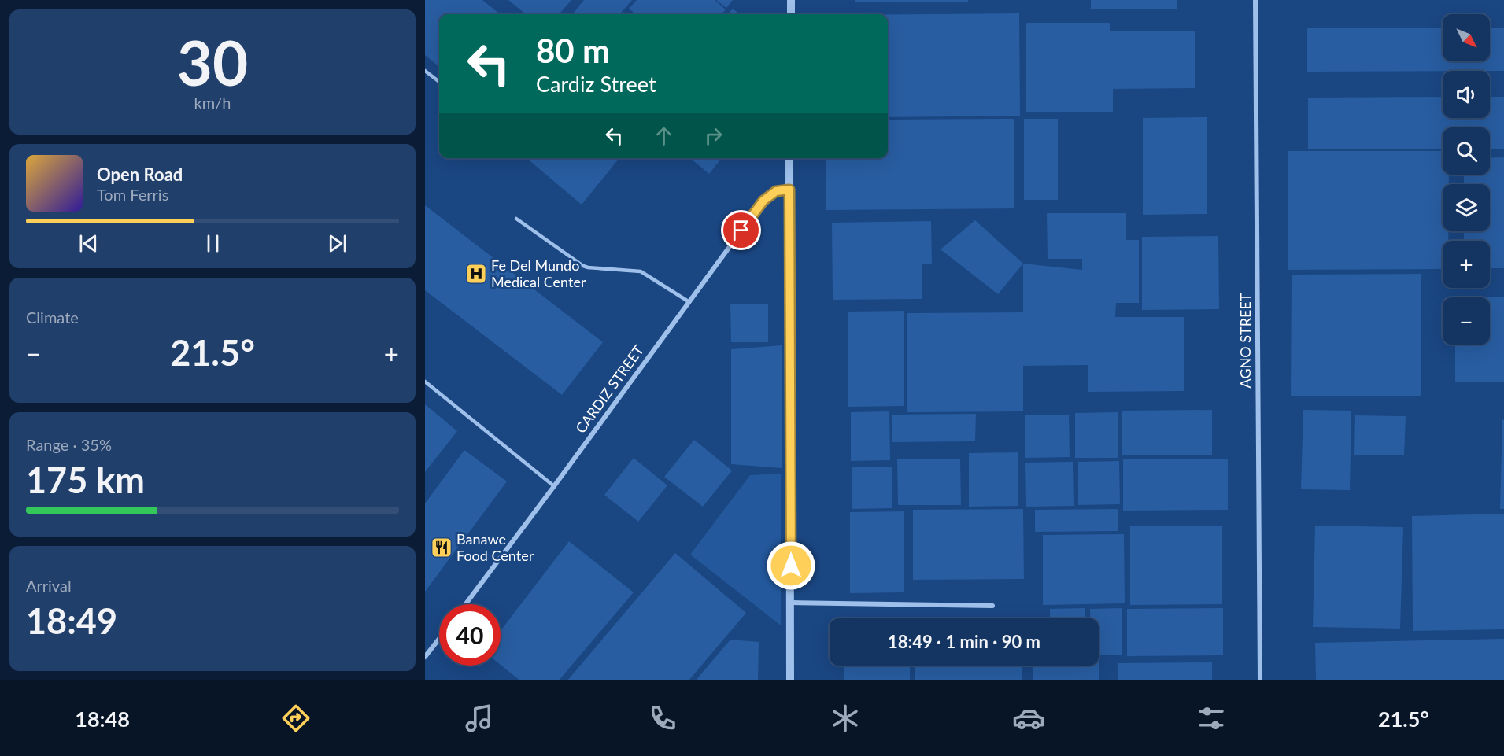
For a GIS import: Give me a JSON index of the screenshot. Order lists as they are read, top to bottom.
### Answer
{
  "streets": {
    "street": ["AGNO STREET", "CARDIZ STREET"]
  },
  "places": {
    "hospital": ["Fe Del Mundo Medical Center"],
    "restaurant": ["Banawe Food Center"]
  },
  "north": "bottom right",
  "page": {
    "tile": [
      ["30", "km/h"],
      "Climate",
      ["Range · 35%", "175 km"],
      ["Arrival", "18:49"]
    ],
    "map_buttons": ["+", "−"],
    "turn": ["80 m", "Cardiz Street"],
    "song": ["Open Road", "Tom Ferris"],
    "heat": ["−", "21.5°", "+"],
    "limit": "40",
    "trip": "18:49 · 1 min · 90 m",
    "tabs": ["18:48", "21.5°"]
  }
}
